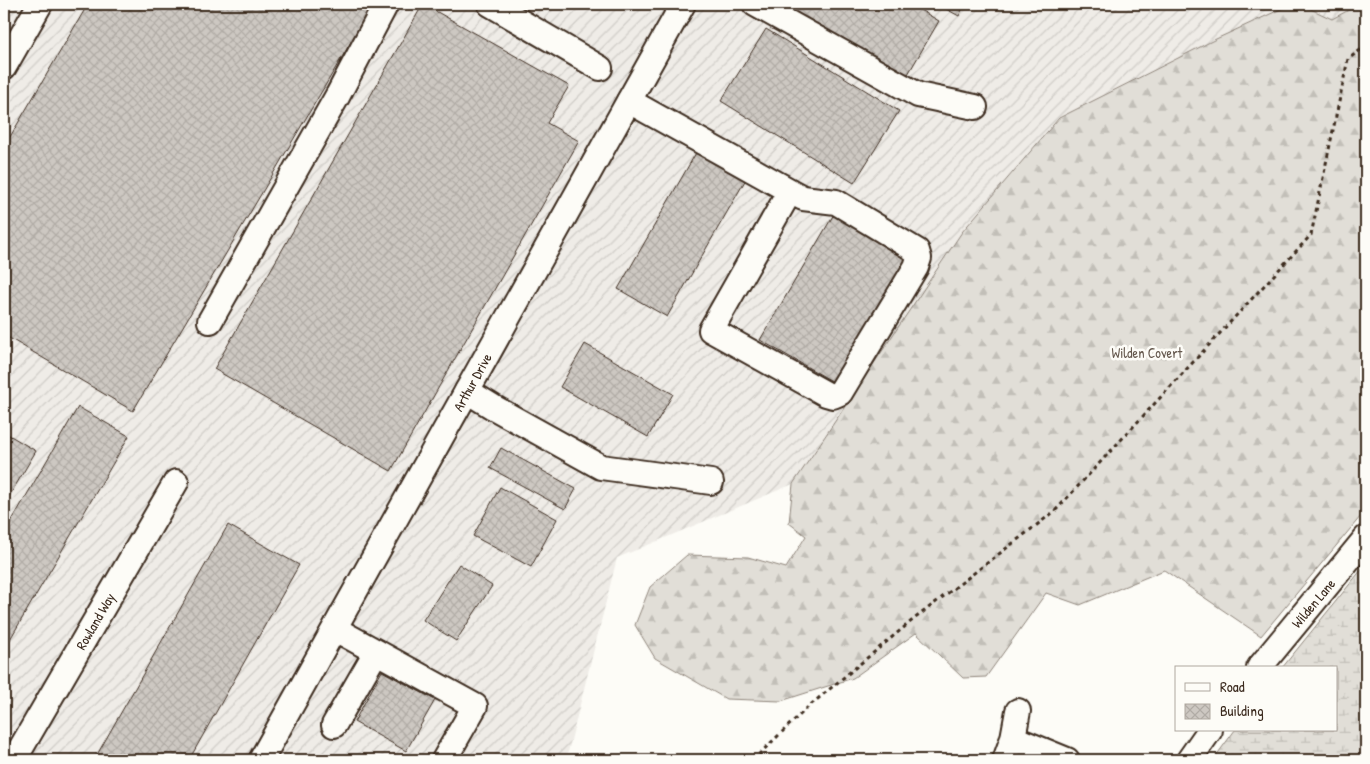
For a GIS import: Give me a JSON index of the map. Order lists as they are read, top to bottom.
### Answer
{
  "streets": {
    "street": ["Arthur Drive", "Wilden Lane", "Rowland Way"]
  },
  "parks": ["Wilden Covert"],
  "legend": ["Road", "Building"]
}
